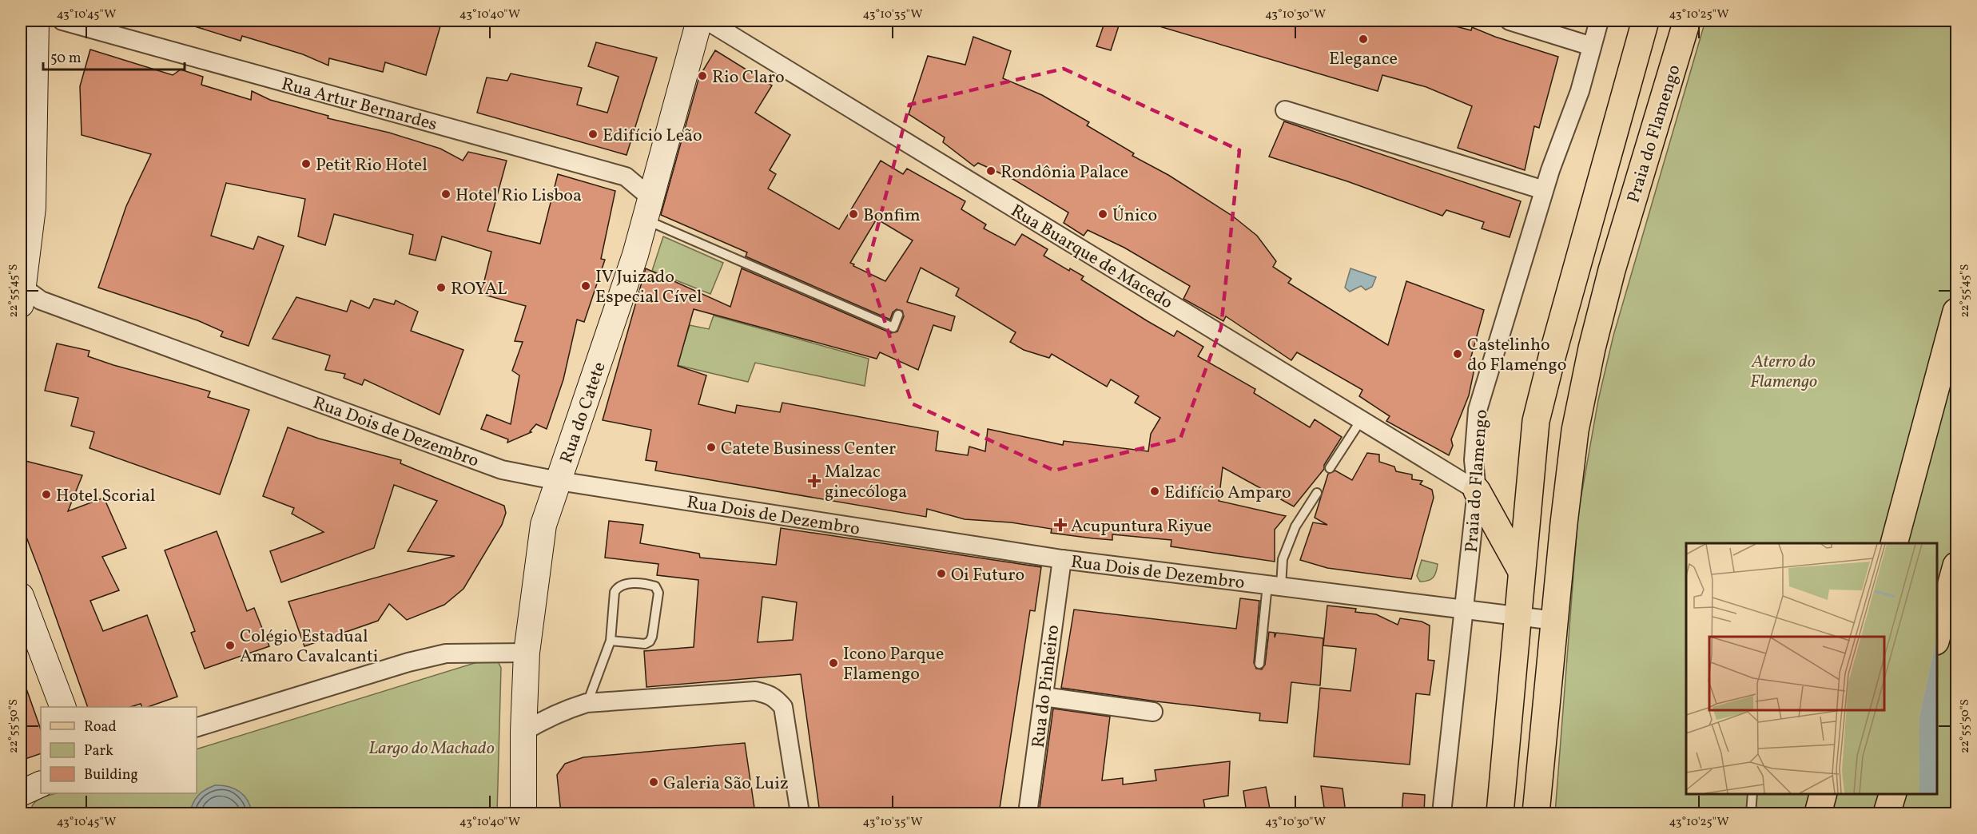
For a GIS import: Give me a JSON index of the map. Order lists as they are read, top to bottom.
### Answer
{
  "streets": {
    "main road": ["Praia do Flamengo", "Rua do Catete"],
    "street": [
      "Rua Artur Bernardes",
      "Rua Buarque de Macedo",
      "Rua Dois de Dezembro",
      "Rua do Pinheiro"
    ]
  },
  "crossings": [
    ["Rua Artur Bernardes", "Rua do Catete"],
    ["Praia do Flamengo", "Rua Buarque de Macedo"],
    ["Praia do Flamengo", "Rua Dois de Dezembro"],
    ["Rua do Catete", "Rua Dois de Dezembro"],
    ["Rua Dois de Dezembro", "Rua do Pinheiro"]
  ],
  "parks": ["Aterro do Flamengo", "Largo do Machado"],
  "places": {
    "other": [
      "Elegance",
      "Rio Claro",
      "Edifício Leão",
      "Petit Rio Hotel",
      "Rondônia Palace",
      "Hotel Rio Lisboa",
      "Bonfim",
      "Único",
      "IV Juizado Especial Cível",
      "ROYAL",
      "Castelinho do Flamengo",
      "Catete Business Center",
      "Edifício Amparo",
      "Hotel Scorial",
      "Oi Futuro",
      "Colégio Estadual Amaro Cavalcanti",
      "Icono Parque Flamengo",
      "Galeria São Luiz"
    ],
    "health": ["Malzac ginecóloga", "Acupuntura Riyue"]
  },
  "legend": ["Road", "Park", "Building"],
  "scale_bar": "50 m",
  "coordinates": [
    "43°10'45\"W",
    "43°10'40\"W",
    "43°10'35\"W",
    "43°10'30\"W",
    "43°10'25\"W",
    "22°55'45\"S",
    "22°55'50\"S"
  ]
}
